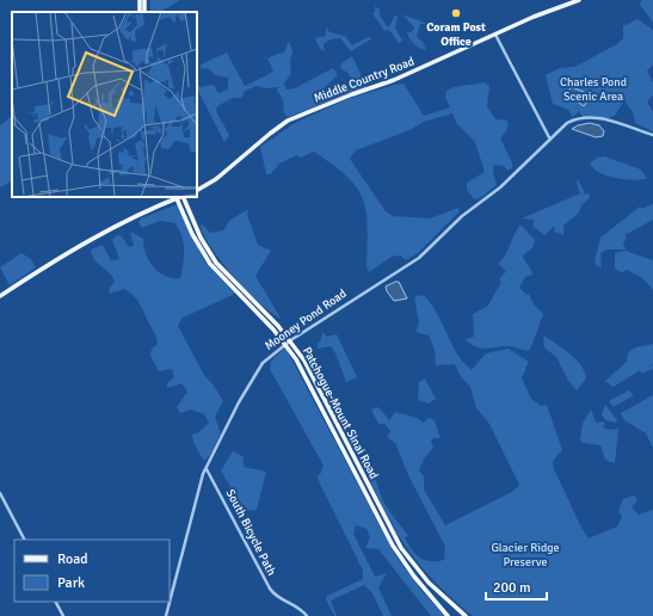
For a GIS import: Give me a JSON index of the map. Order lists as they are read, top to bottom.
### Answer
{
  "streets": {
    "highway": ["Patchogue-Mount Sinai Road"],
    "main road": ["Middle Country Road"],
    "street": ["Mooney Pond Road", "South Bicycle Path"]
  },
  "crossings": [
    ["Mooney Pond Road", "Patchogue-Mount Sinai Road"],
    ["Mooney Pond Road", "South Bicycle Path"]
  ],
  "parks": ["Charles Pond Scenic Area", "Glacier Ridge Preserve"],
  "places": ["Coram Post Office"],
  "legend": ["Road", "Park"],
  "scale_bar": "200 m"
}
